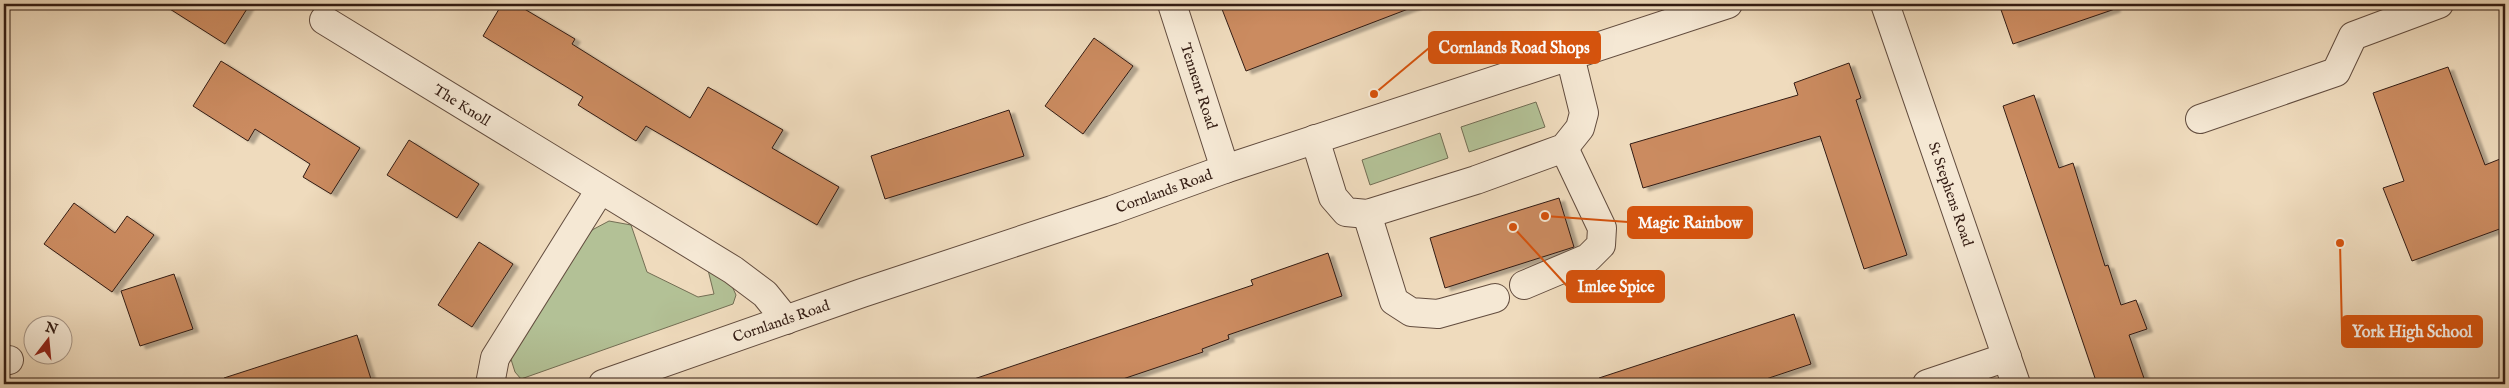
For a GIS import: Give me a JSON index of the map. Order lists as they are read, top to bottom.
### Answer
{
  "streets": {
    "street": [
      "Tennent Road",
      "The Knoll",
      "Cornlands Road",
      "St Stephens Road"
    ]
  },
  "crossings": [
    ["Tennent Road", "Cornlands Road"],
    ["The Knoll", "Cornlands Road"]
  ],
  "places": [
    "Cornlands Road Shops",
    "Magic Rainbow",
    "Imlee Spice",
    "York High School"
  ],
  "north": "top"
}
